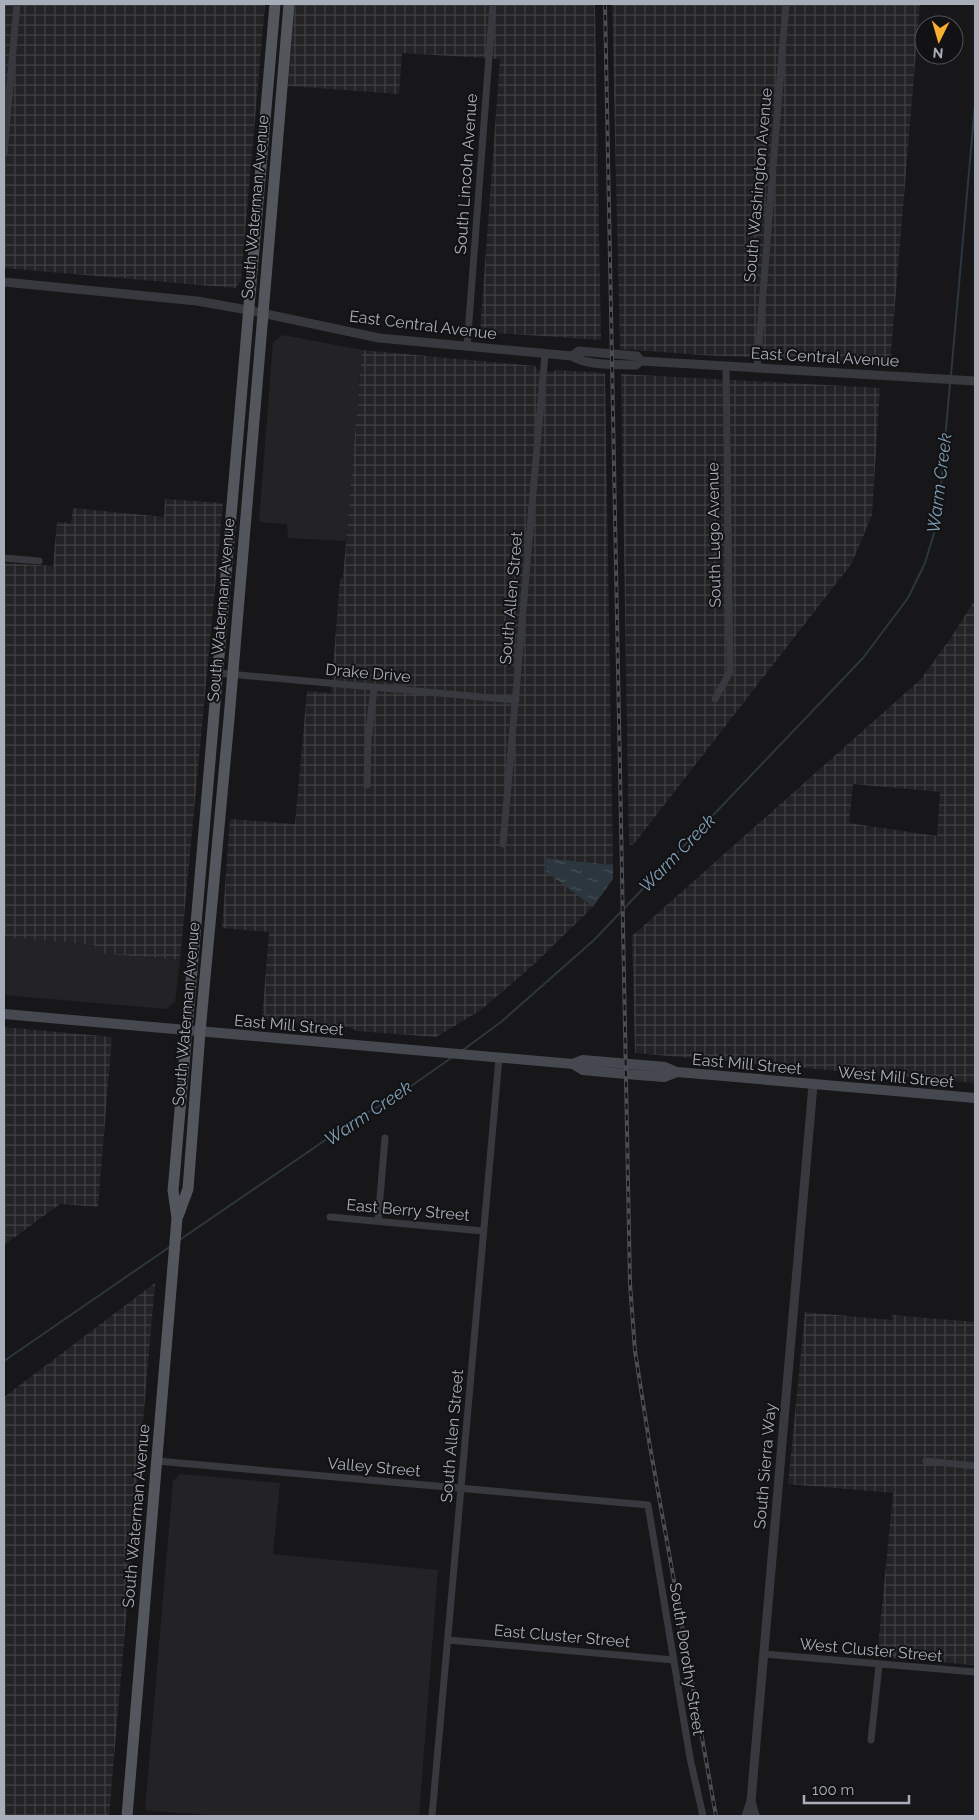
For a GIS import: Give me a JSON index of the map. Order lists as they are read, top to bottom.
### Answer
{
  "streets": {
    "main road": ["South Waterman Avenue", "East Mill Street", "West Mill Street"],
    "street": [
      "South Lincoln Avenue",
      "South Washington Avenue",
      "East Central Avenue",
      "South Lugo Avenue",
      "South Allen Street",
      "Drake Drive",
      "East Berry Street",
      "South Sierra Way",
      "Valley Street",
      "East Cluster Street",
      "West Cluster Street",
      "South Dorothy Street"
    ]
  },
  "crossings": [
    ["South Lincoln Avenue", "East Central Avenue"],
    ["South Washington Avenue", "East Central Avenue"],
    ["South Waterman Avenue", "East Central Avenue"],
    ["South Waterman Avenue", "Drake Drive"],
    ["South Waterman Avenue", "East Mill Street"],
    ["South Waterman Avenue", "Valley Street"],
    ["East Central Avenue", "South Lugo Avenue"],
    ["East Central Avenue", "South Allen Street"],
    ["South Allen Street", "Drake Drive"],
    ["South Allen Street", "East Mill Street"],
    ["South Allen Street", "East Berry Street"],
    ["South Allen Street", "Valley Street"],
    ["South Allen Street", "East Cluster Street"],
    ["East Mill Street", "West Mill Street"],
    ["East Mill Street", "South Sierra Way"],
    ["West Mill Street", "South Sierra Way"],
    ["South Sierra Way", "West Cluster Street"],
    ["Valley Street", "South Dorothy Street"],
    ["East Cluster Street", "South Dorothy Street"]
  ],
  "water": ["Warm Creek"],
  "scale_bar": "100 m",
  "north": "bottom"
}
